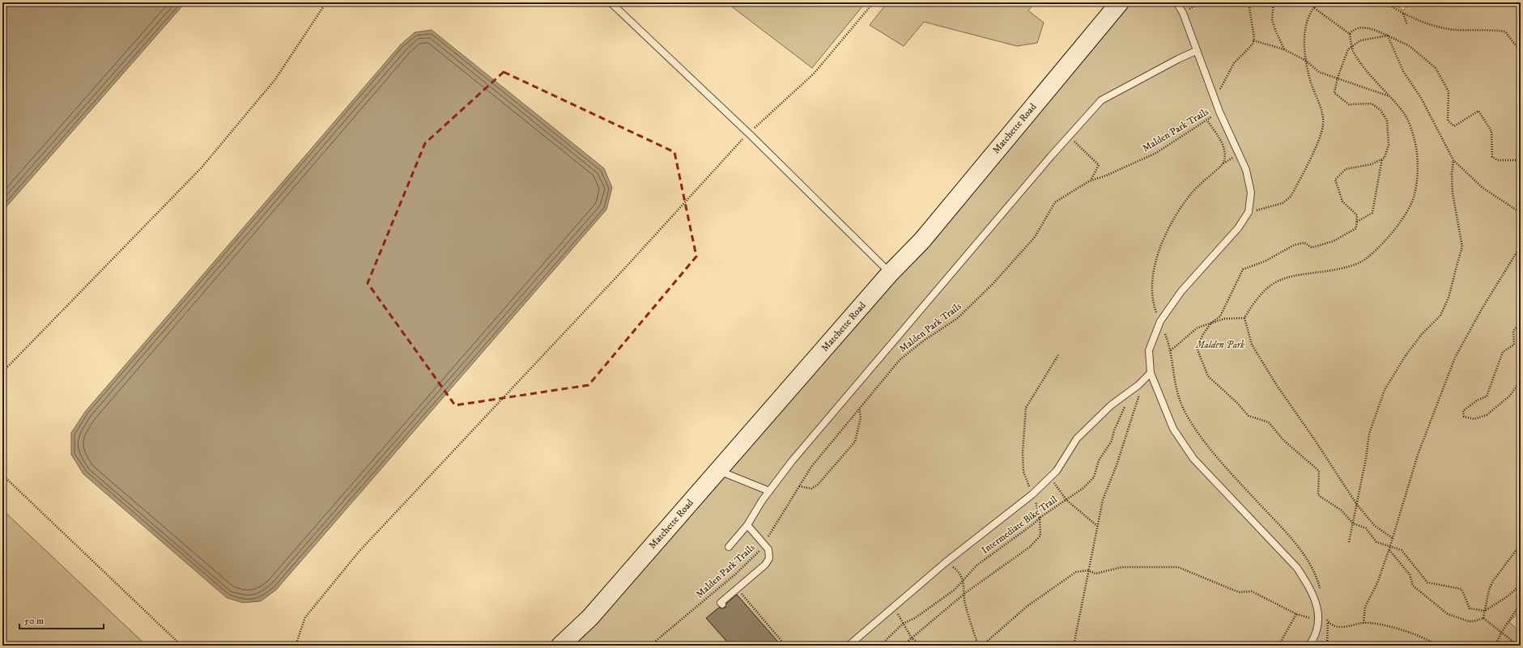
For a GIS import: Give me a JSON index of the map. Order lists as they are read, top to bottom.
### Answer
{
  "streets": {
    "main road": ["Matchette Road"],
    "path": ["Malden Park Trails", "Intermediate Bike Trail"]
  },
  "parks": ["Malden Park"],
  "scale_bar": "50 m"
}
